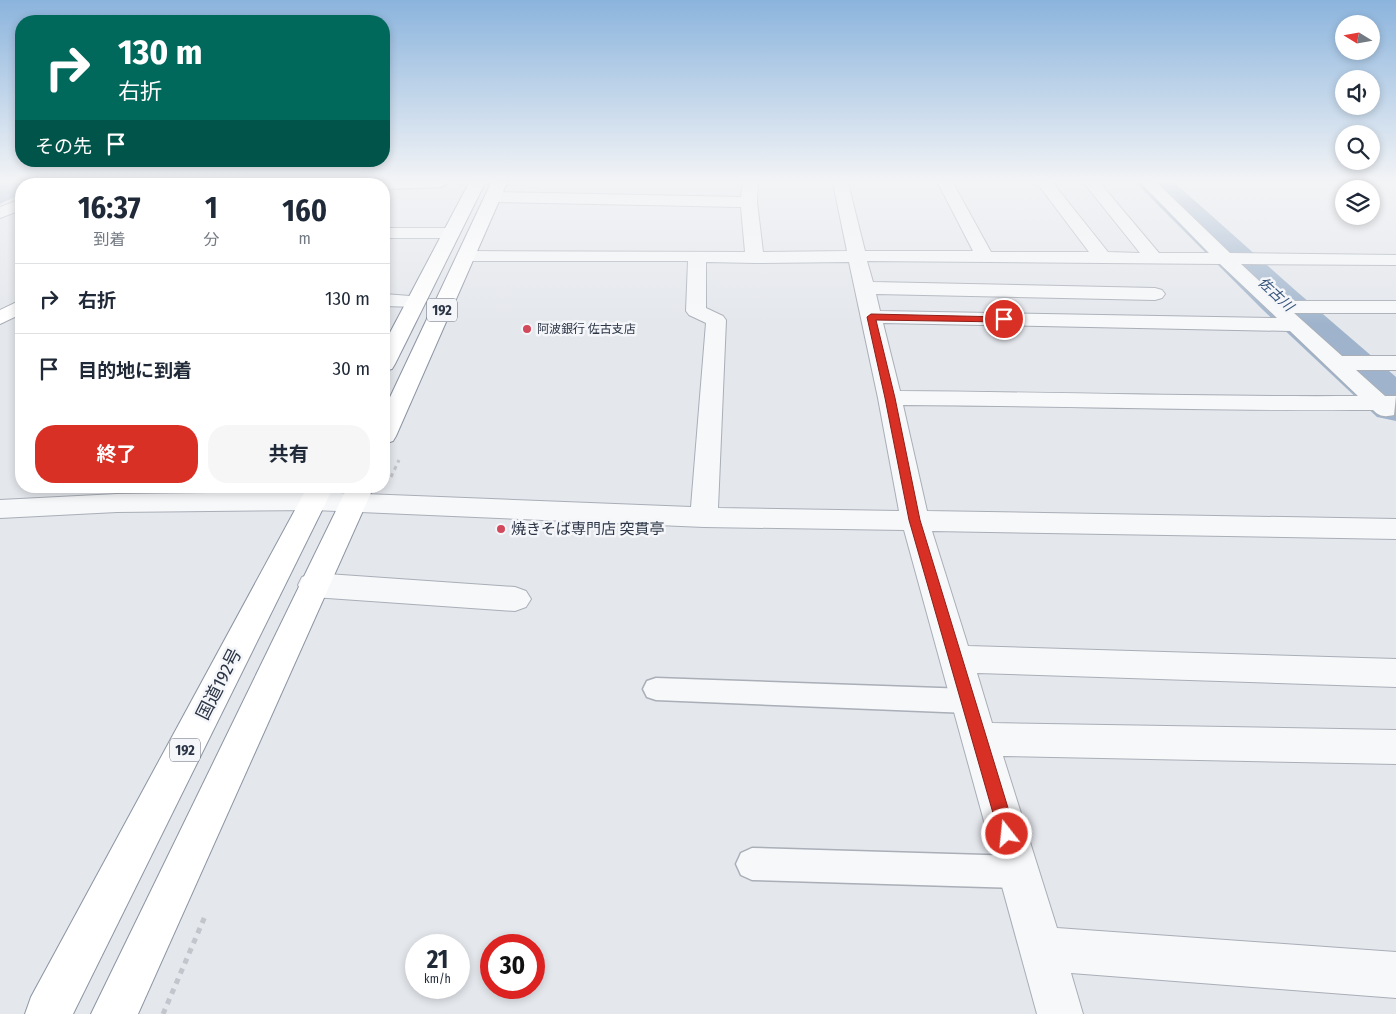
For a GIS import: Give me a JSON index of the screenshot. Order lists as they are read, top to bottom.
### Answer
{
  "streets": {
    "main road": ["192", "国道192号"]
  },
  "water": ["佐古川"],
  "places": ["阿波銀行 佐古支店", "焼きそば専門店 突貫亭"],
  "north": "left",
  "page": {
    "turn": ["130 m", "右折"],
    "then": "その先",
    "eta": [
      "16:37",
      "到着",
      "1",
      "分",
      "160",
      "m"
    ],
    "list": [
      {
        "name": "右折",
        "value": "130 m"
      },
      {
        "name": "目的地に到着",
        "value": "30 m"
      }
    ],
    "buttons": ["終了", "共有"],
    "speed": "21 km/h",
    "limit": "30"
  }
}
